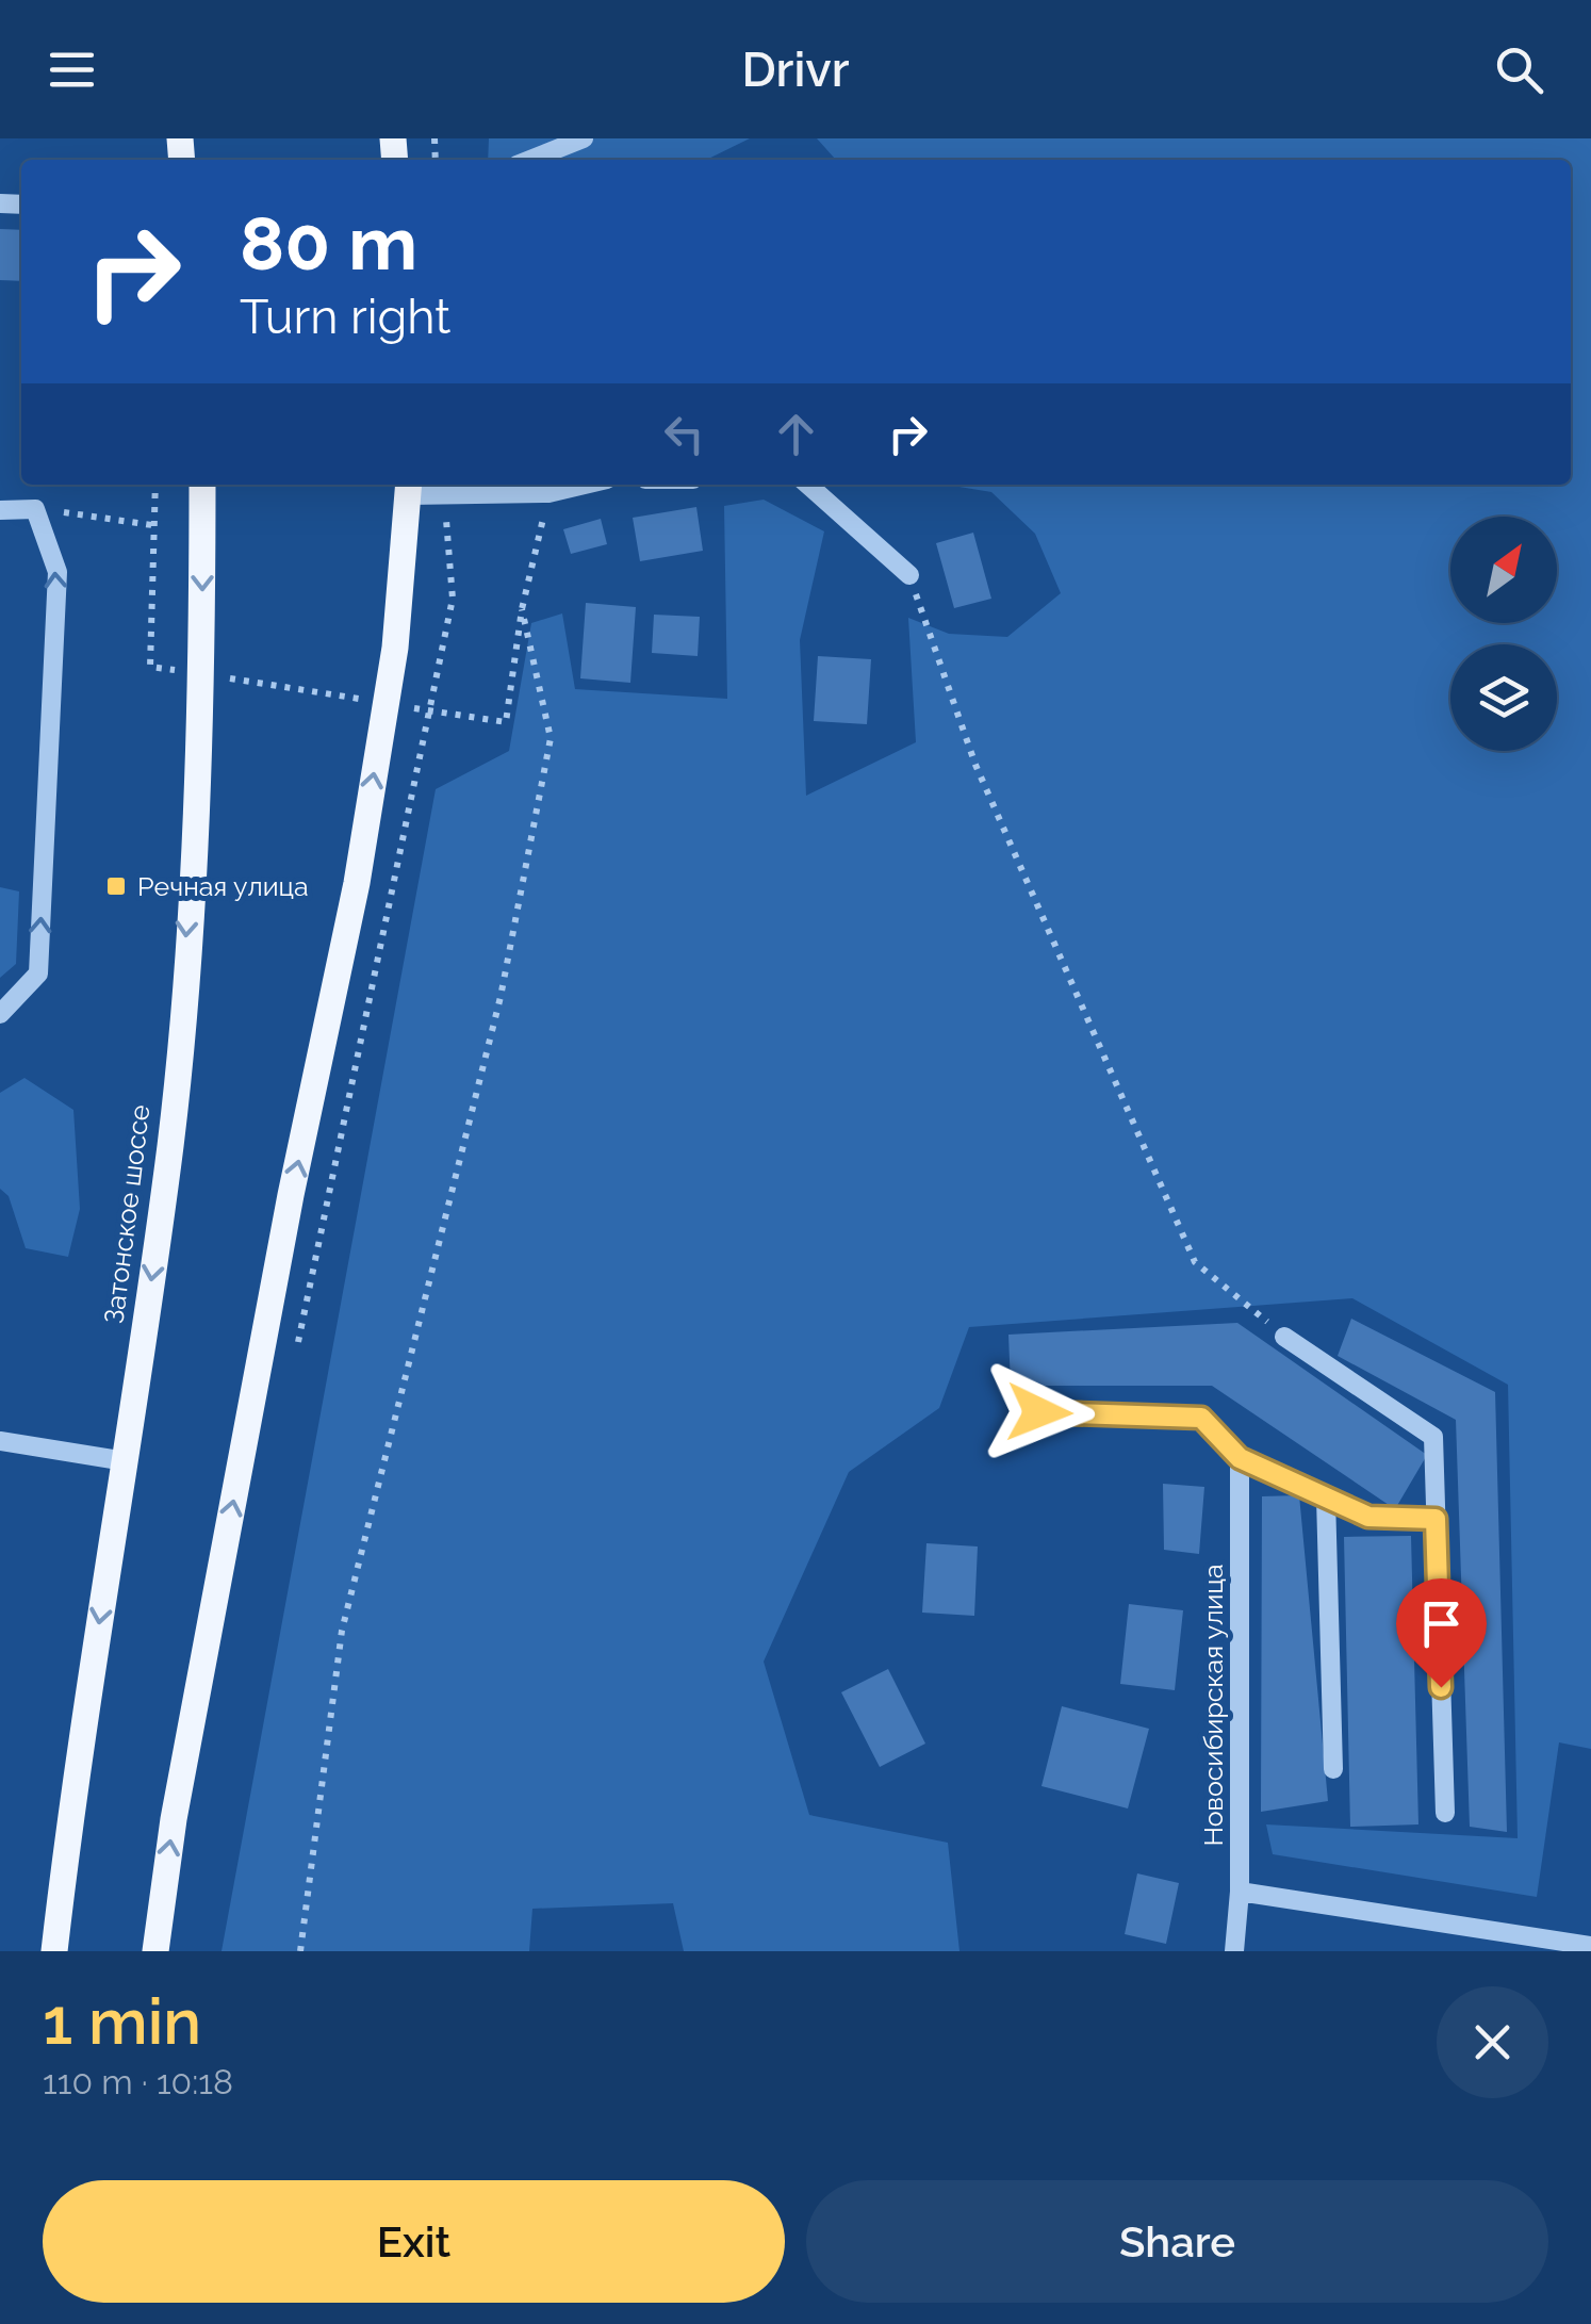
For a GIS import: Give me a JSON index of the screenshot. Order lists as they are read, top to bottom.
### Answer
{
  "streets": {
    "main road": ["Затонское шоссе"],
    "street": ["Новосибирская улица"]
  },
  "places": {
    "transit": ["Речная улица"]
  },
  "north": "top right",
  "page": {
    "header": "Drivr",
    "turn": ["80 m", "Turn right"],
    "heading": ["1 min", "110 m · 10:18"],
    "buttons": ["Exit", "Share"]
  }
}
